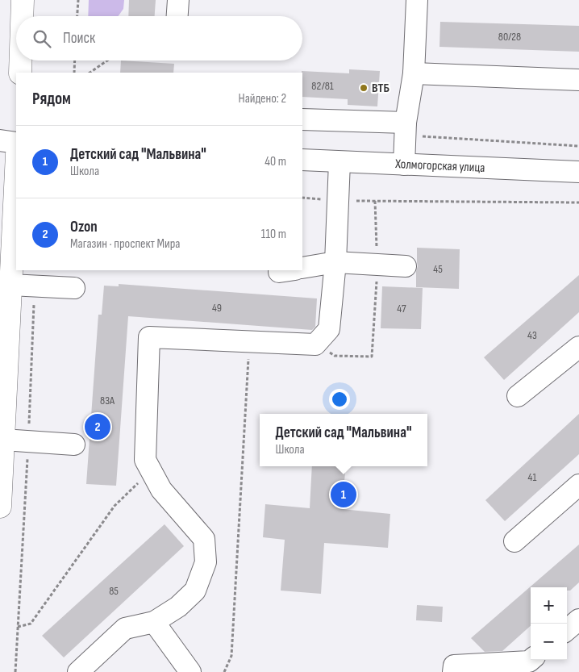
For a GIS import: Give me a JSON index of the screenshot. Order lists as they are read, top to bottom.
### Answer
{
  "streets": {
    "street": ["Холмогорская улица"]
  },
  "places": ["ВТБ"],
  "house_numbers": [
    "80/28",
    "82/81",
    "45",
    "49",
    "47",
    "43",
    "83А",
    "41",
    "85"
  ],
  "page": {
    "search": "Поиск",
    "heading": ["Рядом", "Найдено: 2"],
    "list": [
      {
        "mark": "1",
        "name": "Детский сад \"Мальвина\"",
        "note": "Школа",
        "value": "40 m"
      },
      {
        "mark": "2",
        "name": "Ozon",
        "note": "Магазин · проспект Мира",
        "value": "110 m"
      }
    ],
    "pins": ["2", "1"],
    "popup": ["Детский сад \"Мальвина\"", "Школа"],
    "map_buttons": ["+", "−"]
  }
}
